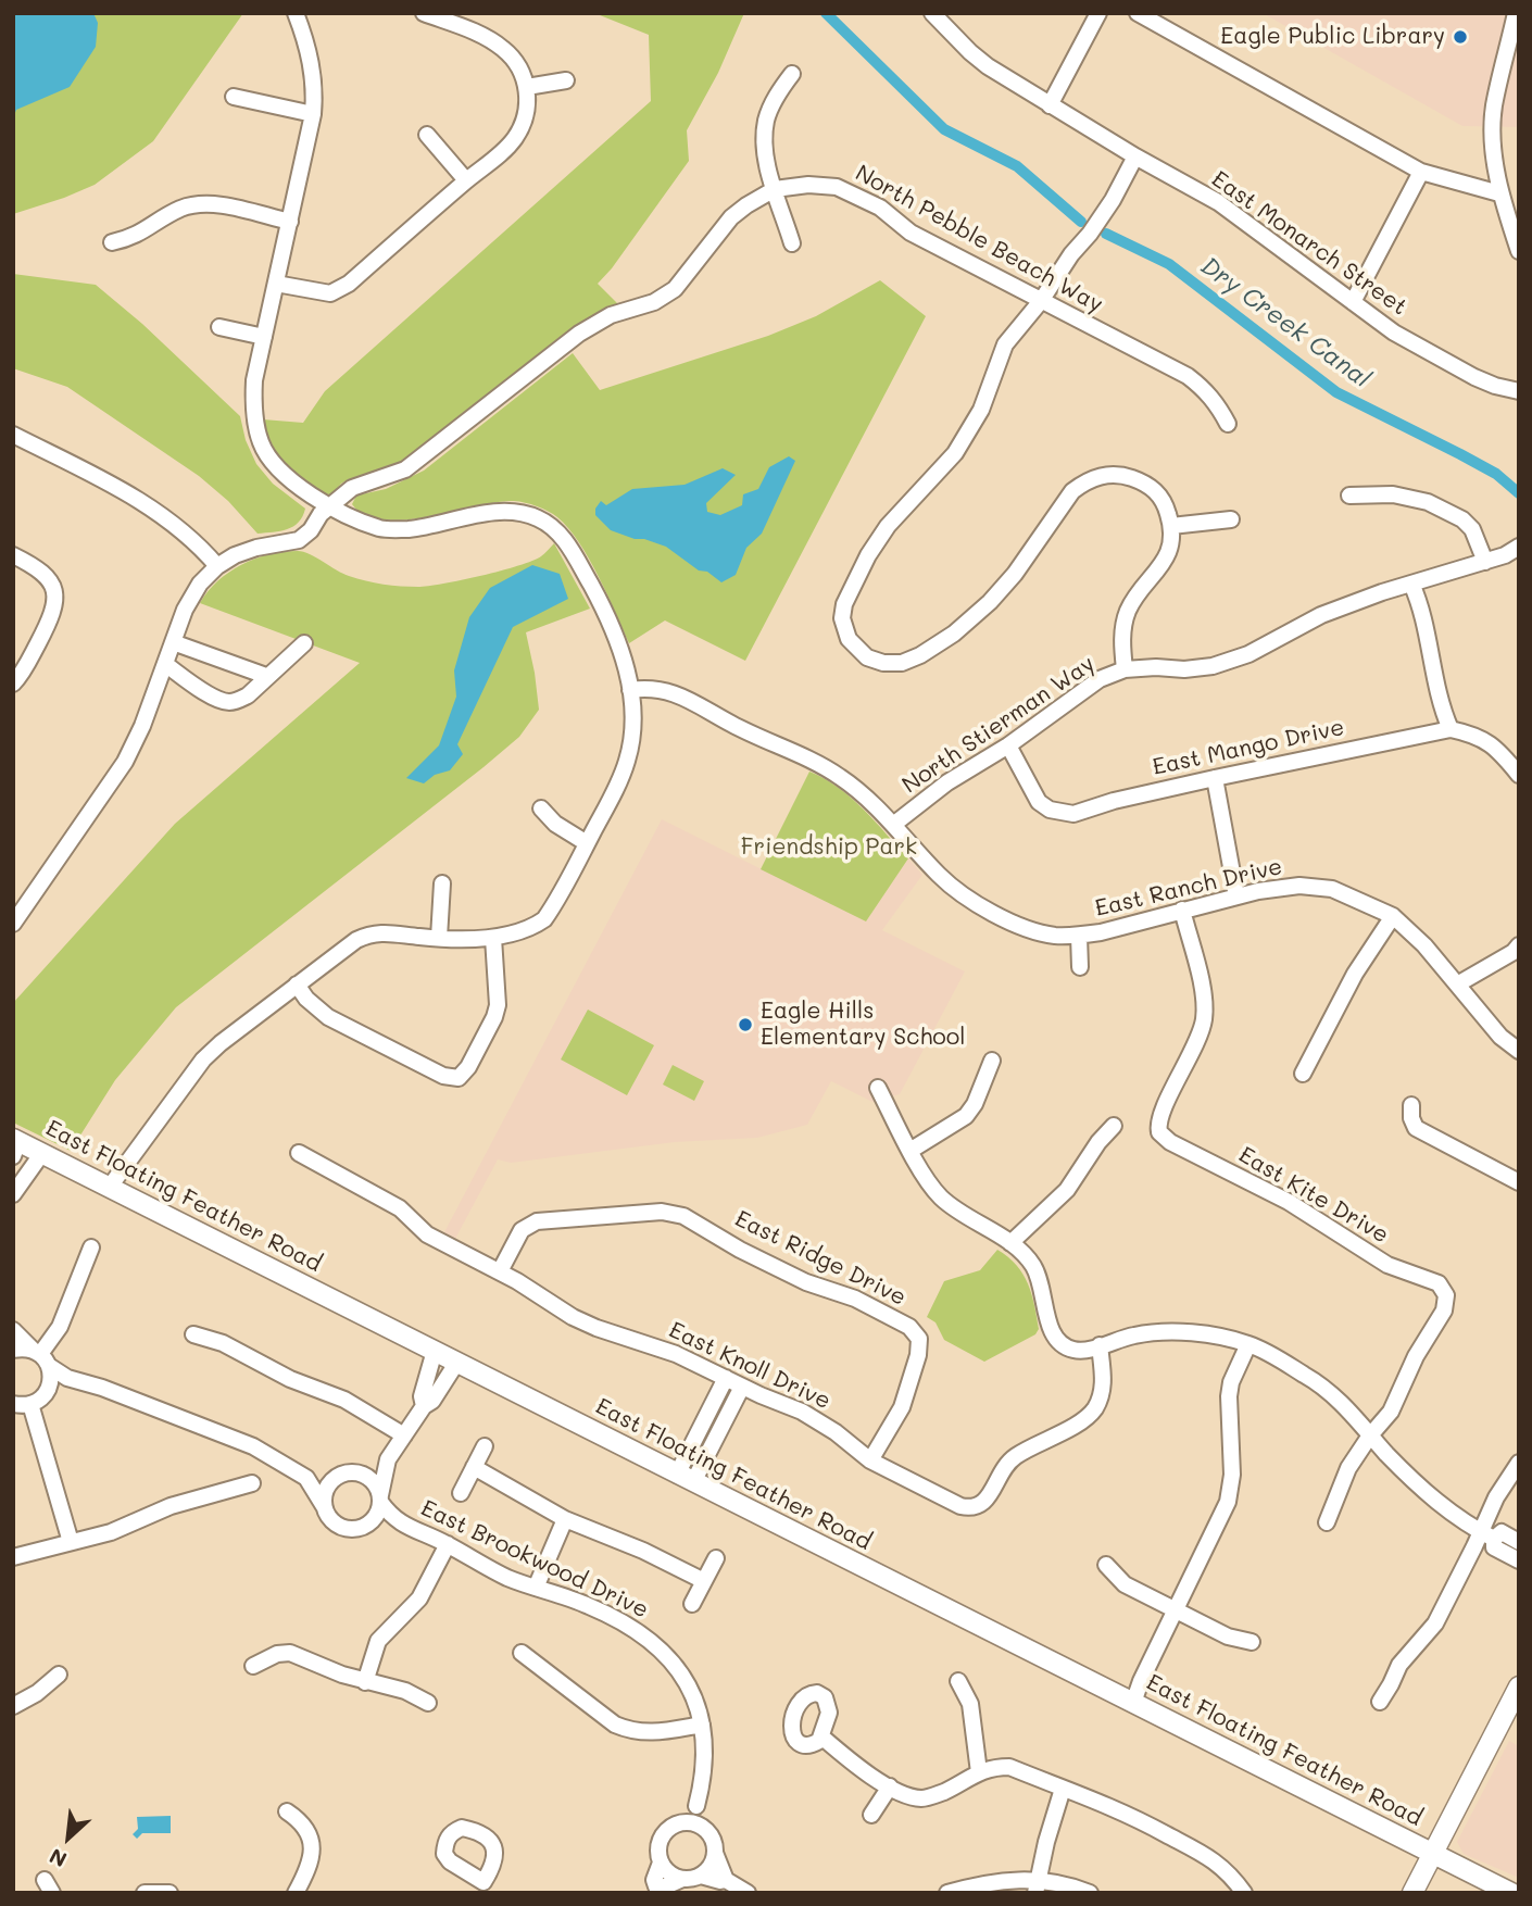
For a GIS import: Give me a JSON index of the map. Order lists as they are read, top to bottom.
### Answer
{
  "streets": {
    "main road": ["East Floating Feather Road"],
    "street": [
      "North Pebble Beach Way",
      "East Monarch Street",
      "North Stierman Way",
      "East Mango Drive",
      "East Ranch Drive",
      "East Kite Drive",
      "East Ridge Drive",
      "East Knoll Drive",
      "East Brookwood Drive"
    ]
  },
  "crossings": [
    ["North Stierman Way", "East Mango Drive"],
    ["North Stierman Way", "East Ranch Drive"],
    ["East Ranch Drive", "East Kite Drive"],
    ["East Ridge Drive", "East Knoll Drive"]
  ],
  "water": ["Dry Creek Canal"],
  "parks": ["Friendship Park"],
  "places": ["Eagle Public Library", "Eagle Hills Elementary School"],
  "north": "bottom left"
}
